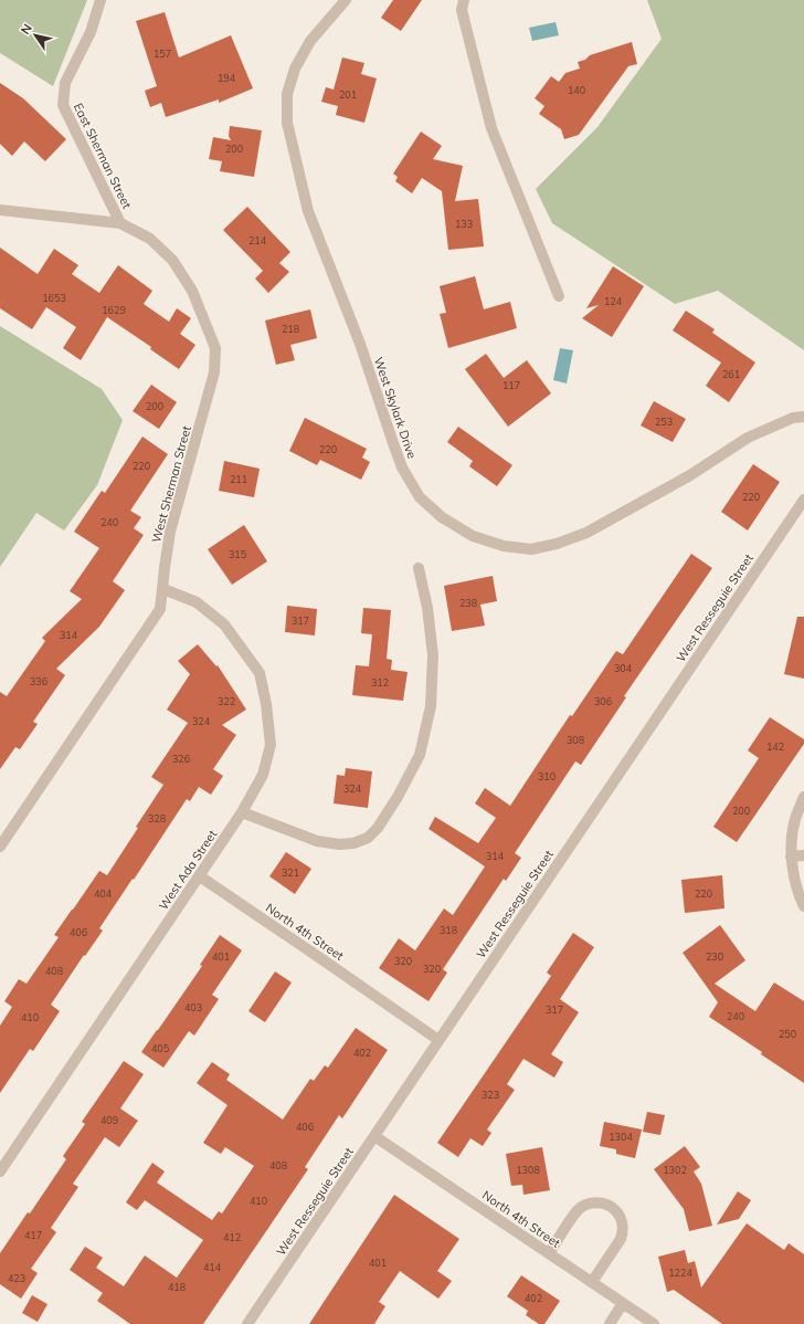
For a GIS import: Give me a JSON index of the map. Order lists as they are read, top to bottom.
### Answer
{
  "streets": {
    "street": [
      "East Sherman Street",
      "West Skylark Drive",
      "West Sherman Street",
      "West Resseguie Street",
      "West Ada Street",
      "North 4th Street"
    ]
  },
  "crossings": [
    ["East Sherman Street", "West Sherman Street"],
    ["West Sherman Street", "West Ada Street"],
    ["West Resseguie Street", "North 4th Street"],
    ["West Ada Street", "North 4th Street"]
  ],
  "house_numbers": [
    "157",
    "194",
    "140",
    "201",
    "200",
    "133",
    "214",
    "1653",
    "124",
    "1629",
    "218",
    "261",
    "117",
    "200",
    "253",
    "220",
    "220",
    "211",
    "220",
    "240",
    "315",
    "238",
    "317",
    "314",
    "304",
    "336",
    "312",
    "322",
    "306",
    "324",
    "308",
    "142",
    "326",
    "310",
    "324",
    "200",
    "328",
    "314",
    "321",
    "404",
    "220",
    "318",
    "406",
    "401",
    "230",
    "320",
    "320",
    "408",
    "403",
    "317",
    "240",
    "410",
    "250",
    "405",
    "402",
    "323",
    "409",
    "406",
    "1304",
    "408",
    "1308",
    "1302",
    "410",
    "417",
    "412",
    "401",
    "414",
    "1224",
    "423",
    "418",
    "402"
  ],
  "north": "top left"
}
